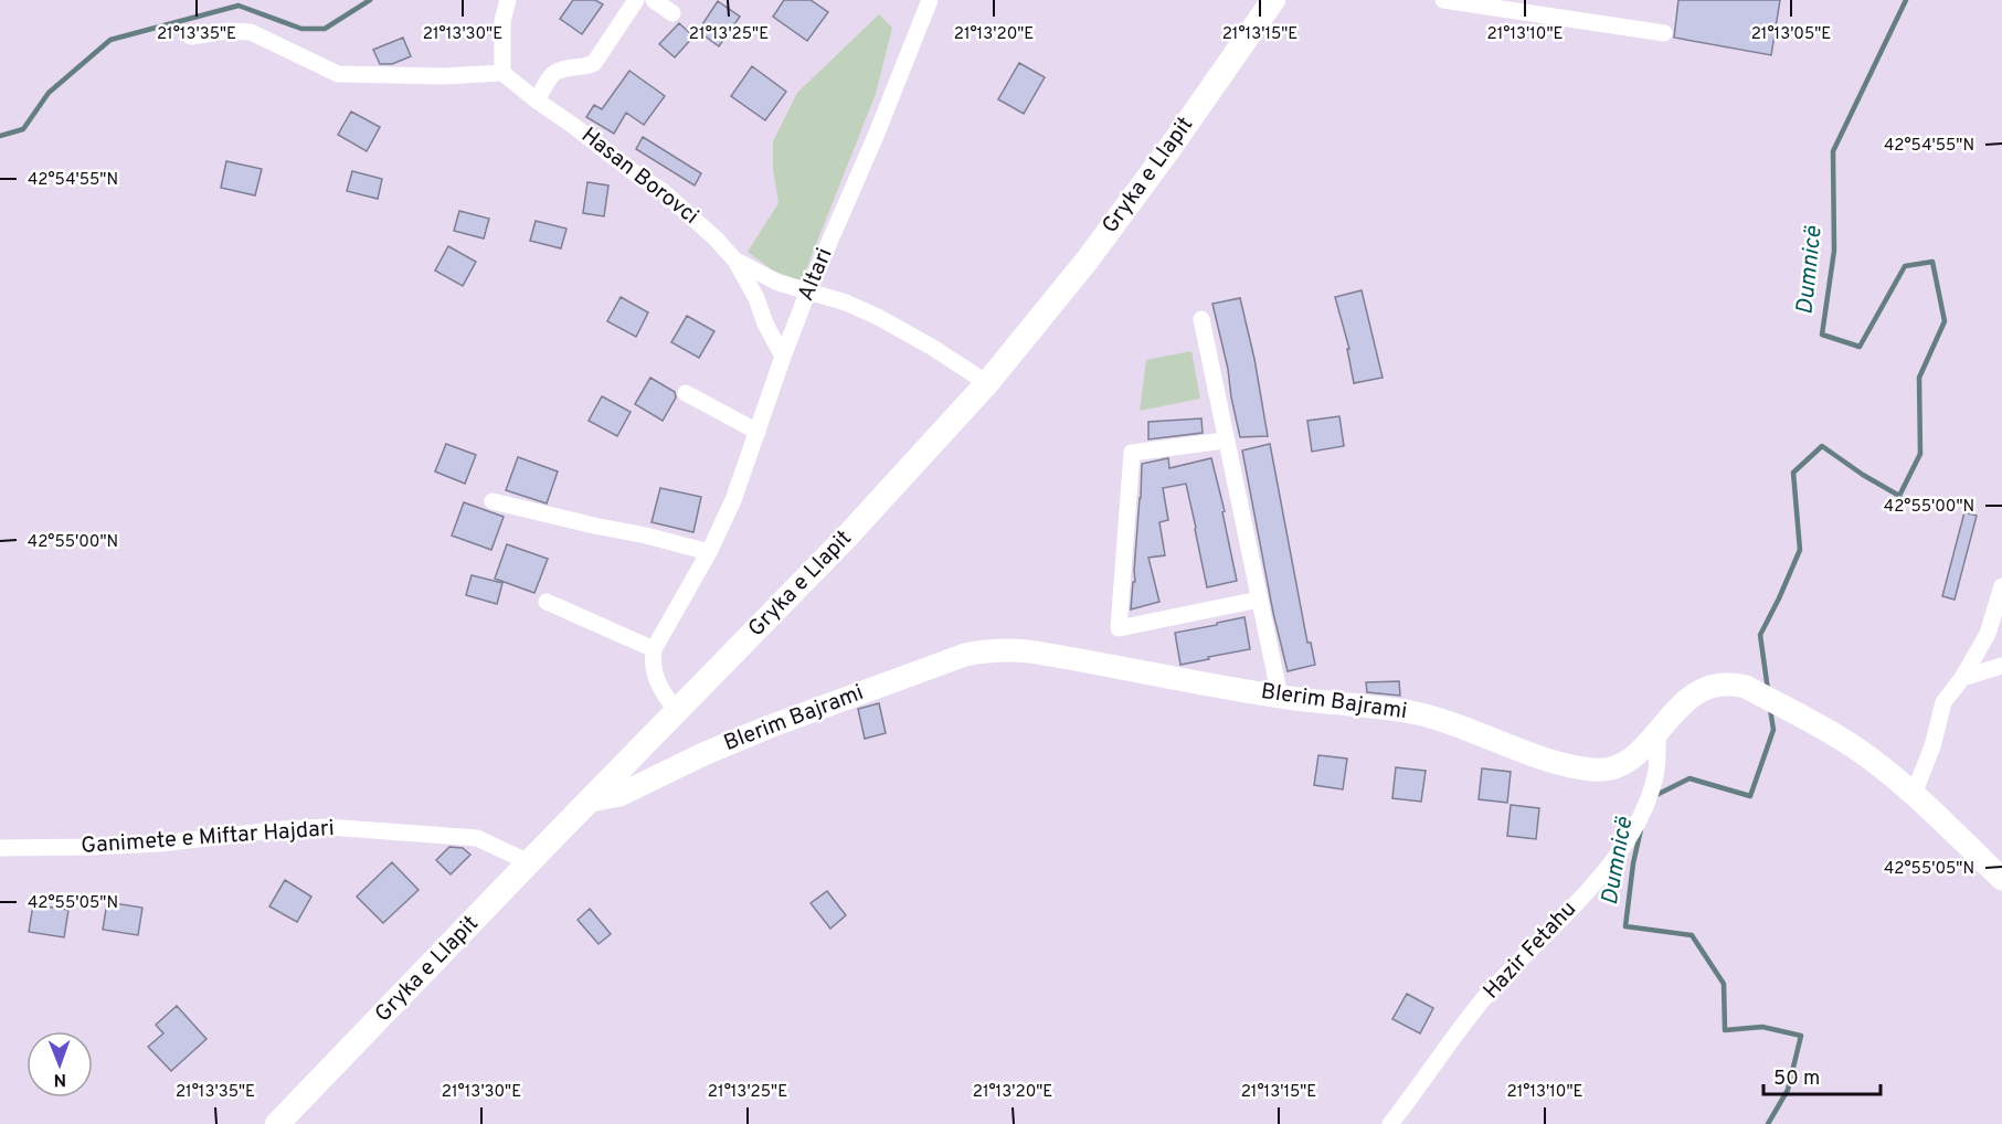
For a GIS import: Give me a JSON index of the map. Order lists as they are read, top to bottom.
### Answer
{
  "streets": {
    "main road": ["Gryka e Llapit"],
    "street": [
      "Hasan Borovci",
      "Altari",
      "Blerim Bajrami",
      "Ganimete e Miftar Hajdari",
      "Hazir Fetahu"
    ]
  },
  "crossings": [
    ["Gryka e Llapit", "Hasan Borovci"],
    ["Gryka e Llapit", "Blerim Bajrami"],
    ["Gryka e Llapit", "Ganimete e Miftar Hajdari"],
    ["Hasan Borovci", "Altari"],
    ["Blerim Bajrami", "Hazir Fetahu"]
  ],
  "water": ["Dumnicë"],
  "scale_bar": "50 m",
  "north": "bottom",
  "coordinates": [
    "21°13'35\"E",
    "21°13'30\"E",
    "21°13'25\"E",
    "21°13'20\"E",
    "21°13'15\"E",
    "21°13'10\"E",
    "21°13'05\"E",
    "42°54'55\"N",
    "42°55'00\"N",
    "42°55'05\"N"
  ]
}
